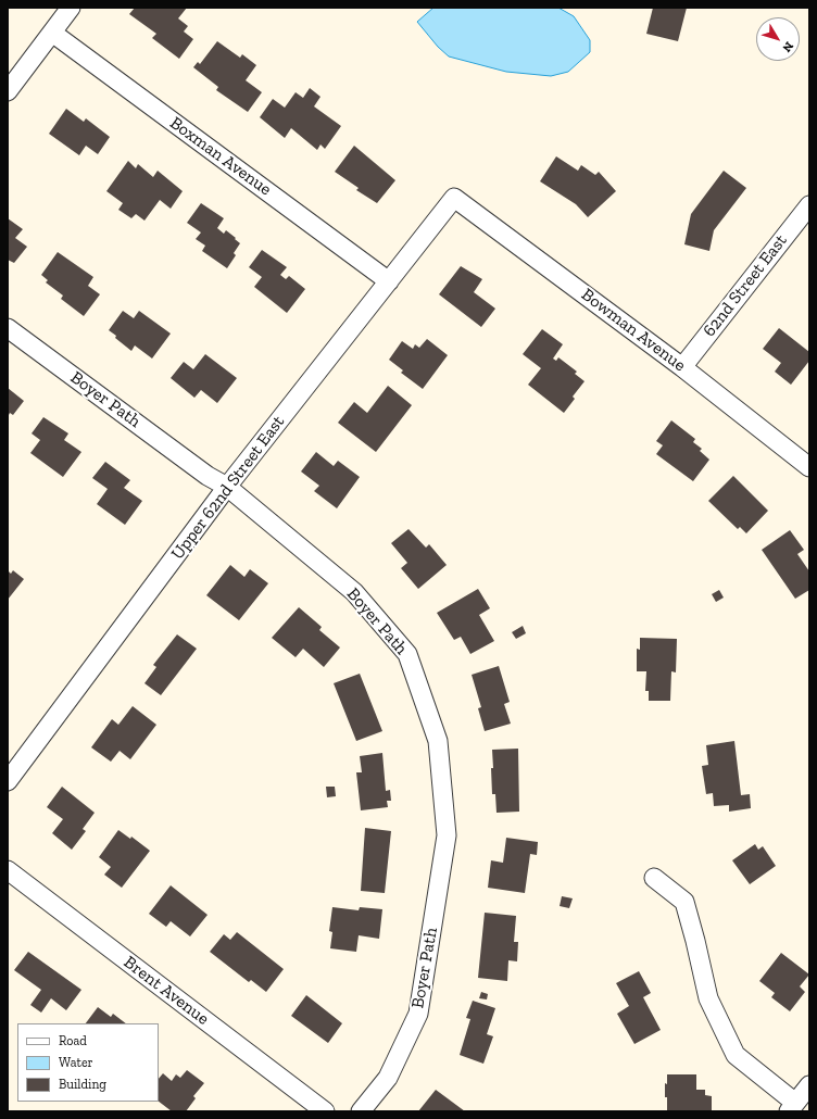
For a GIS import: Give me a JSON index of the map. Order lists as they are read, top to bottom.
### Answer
{
  "streets": {
    "street": [
      "Boxman Avenue",
      "62nd Street East",
      "Bowman Avenue",
      "Boyer Path",
      "Upper 62nd Street East",
      "Brent Avenue"
    ]
  },
  "crossings": [
    ["Boxman Avenue", "Upper 62nd Street East"],
    ["62nd Street East", "Bowman Avenue"],
    ["Bowman Avenue", "Upper 62nd Street East"],
    ["Boyer Path", "Upper 62nd Street East"]
  ],
  "legend": ["Road", "Water", "Building"],
  "north": "bottom right"
}
